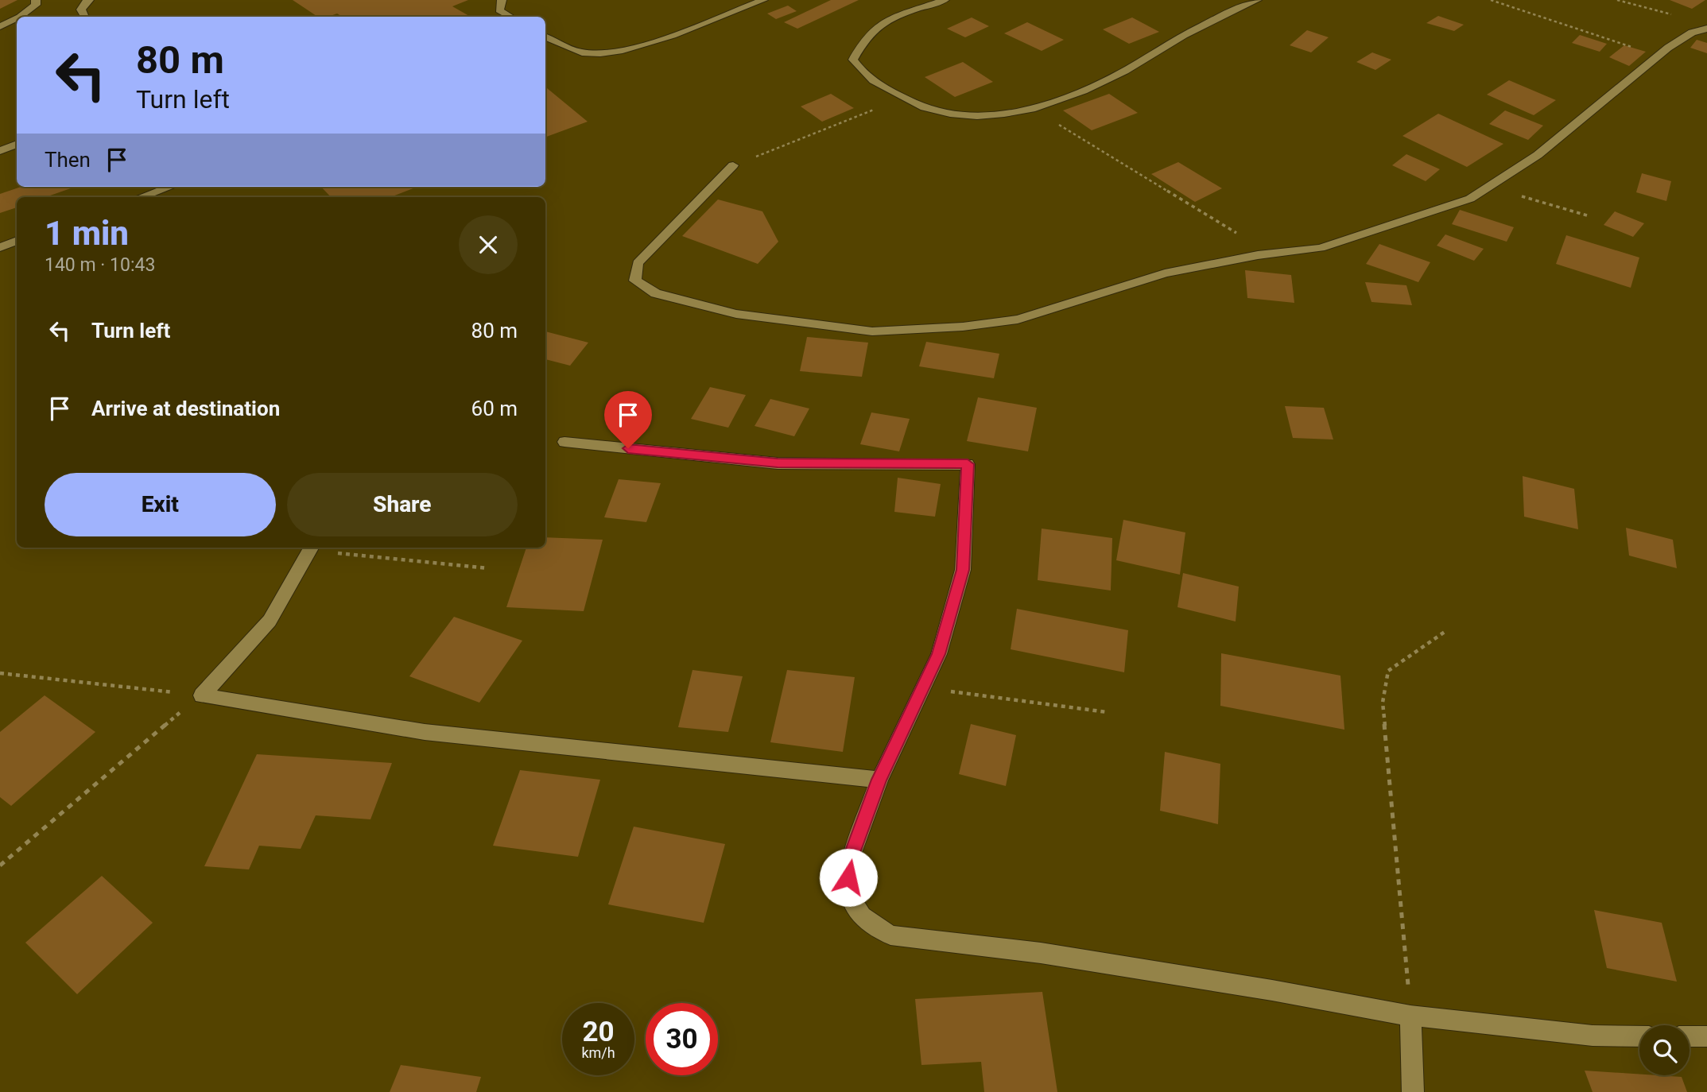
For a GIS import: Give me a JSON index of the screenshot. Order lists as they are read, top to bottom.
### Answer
{
  "page": {
    "turn": ["80 m", "Turn left"],
    "then": "Then",
    "heading": ["1 min", "140 m · 10:43"],
    "list": [
      {
        "name": "Turn left",
        "value": "80 m"
      },
      {
        "name": "Arrive at destination",
        "value": "60 m"
      }
    ],
    "buttons": ["Exit", "Share"],
    "speed": "20 km/h",
    "limit": "30"
  }
}
